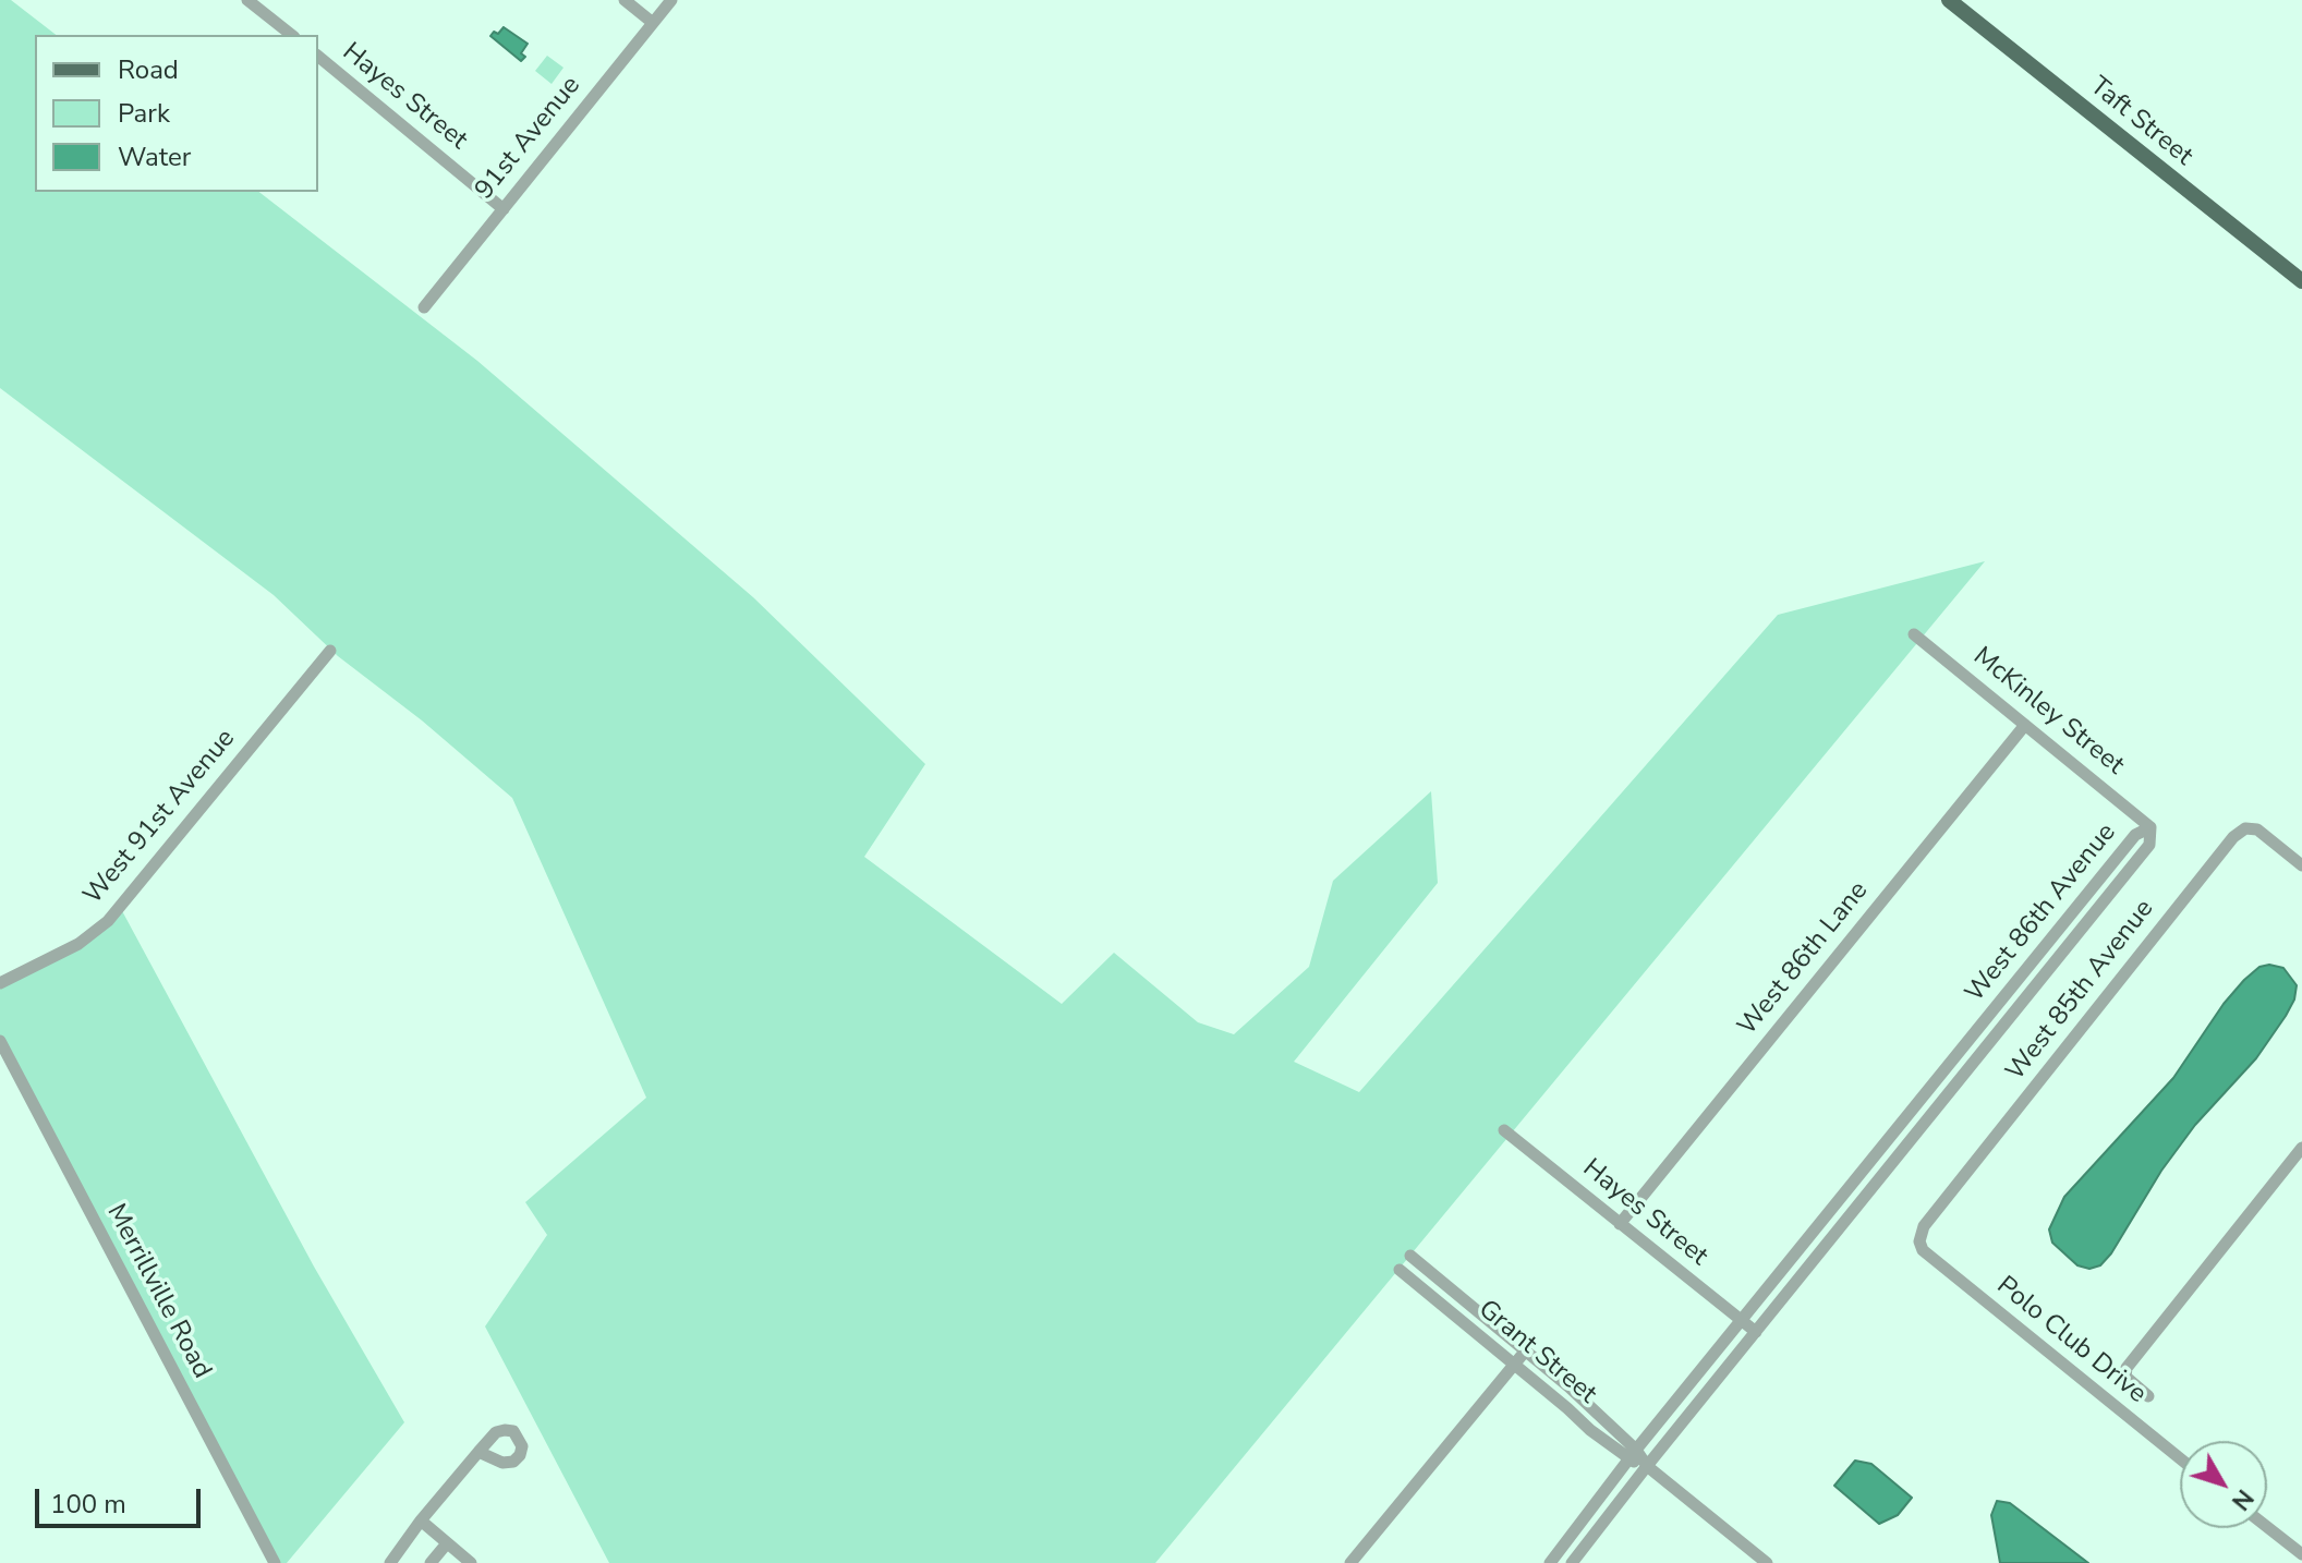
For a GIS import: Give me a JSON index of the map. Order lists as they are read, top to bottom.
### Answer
{
  "streets": {
    "main road": ["Taft Street"],
    "street": [
      "Hayes Street",
      "91st Avenue",
      "McKinley Street",
      "West 91st Avenue",
      "West 86th Avenue",
      "West 86th Lane",
      "West 85th Avenue",
      "Merrillville Road",
      "Polo Club Drive",
      "Grant Street"
    ]
  },
  "crossings": [
    ["Hayes Street", "91st Avenue"],
    ["Hayes Street", "West 86th Avenue"],
    ["Hayes Street", "West 86th Lane"],
    ["McKinley Street", "West 86th Avenue"],
    ["McKinley Street", "West 86th Lane"],
    ["West 86th Avenue", "Grant Street"],
    ["West 85th Avenue", "Polo Club Drive"]
  ],
  "legend": ["Road", "Park", "Water"],
  "scale_bar": "100 m",
  "north": "bottom right"
}
